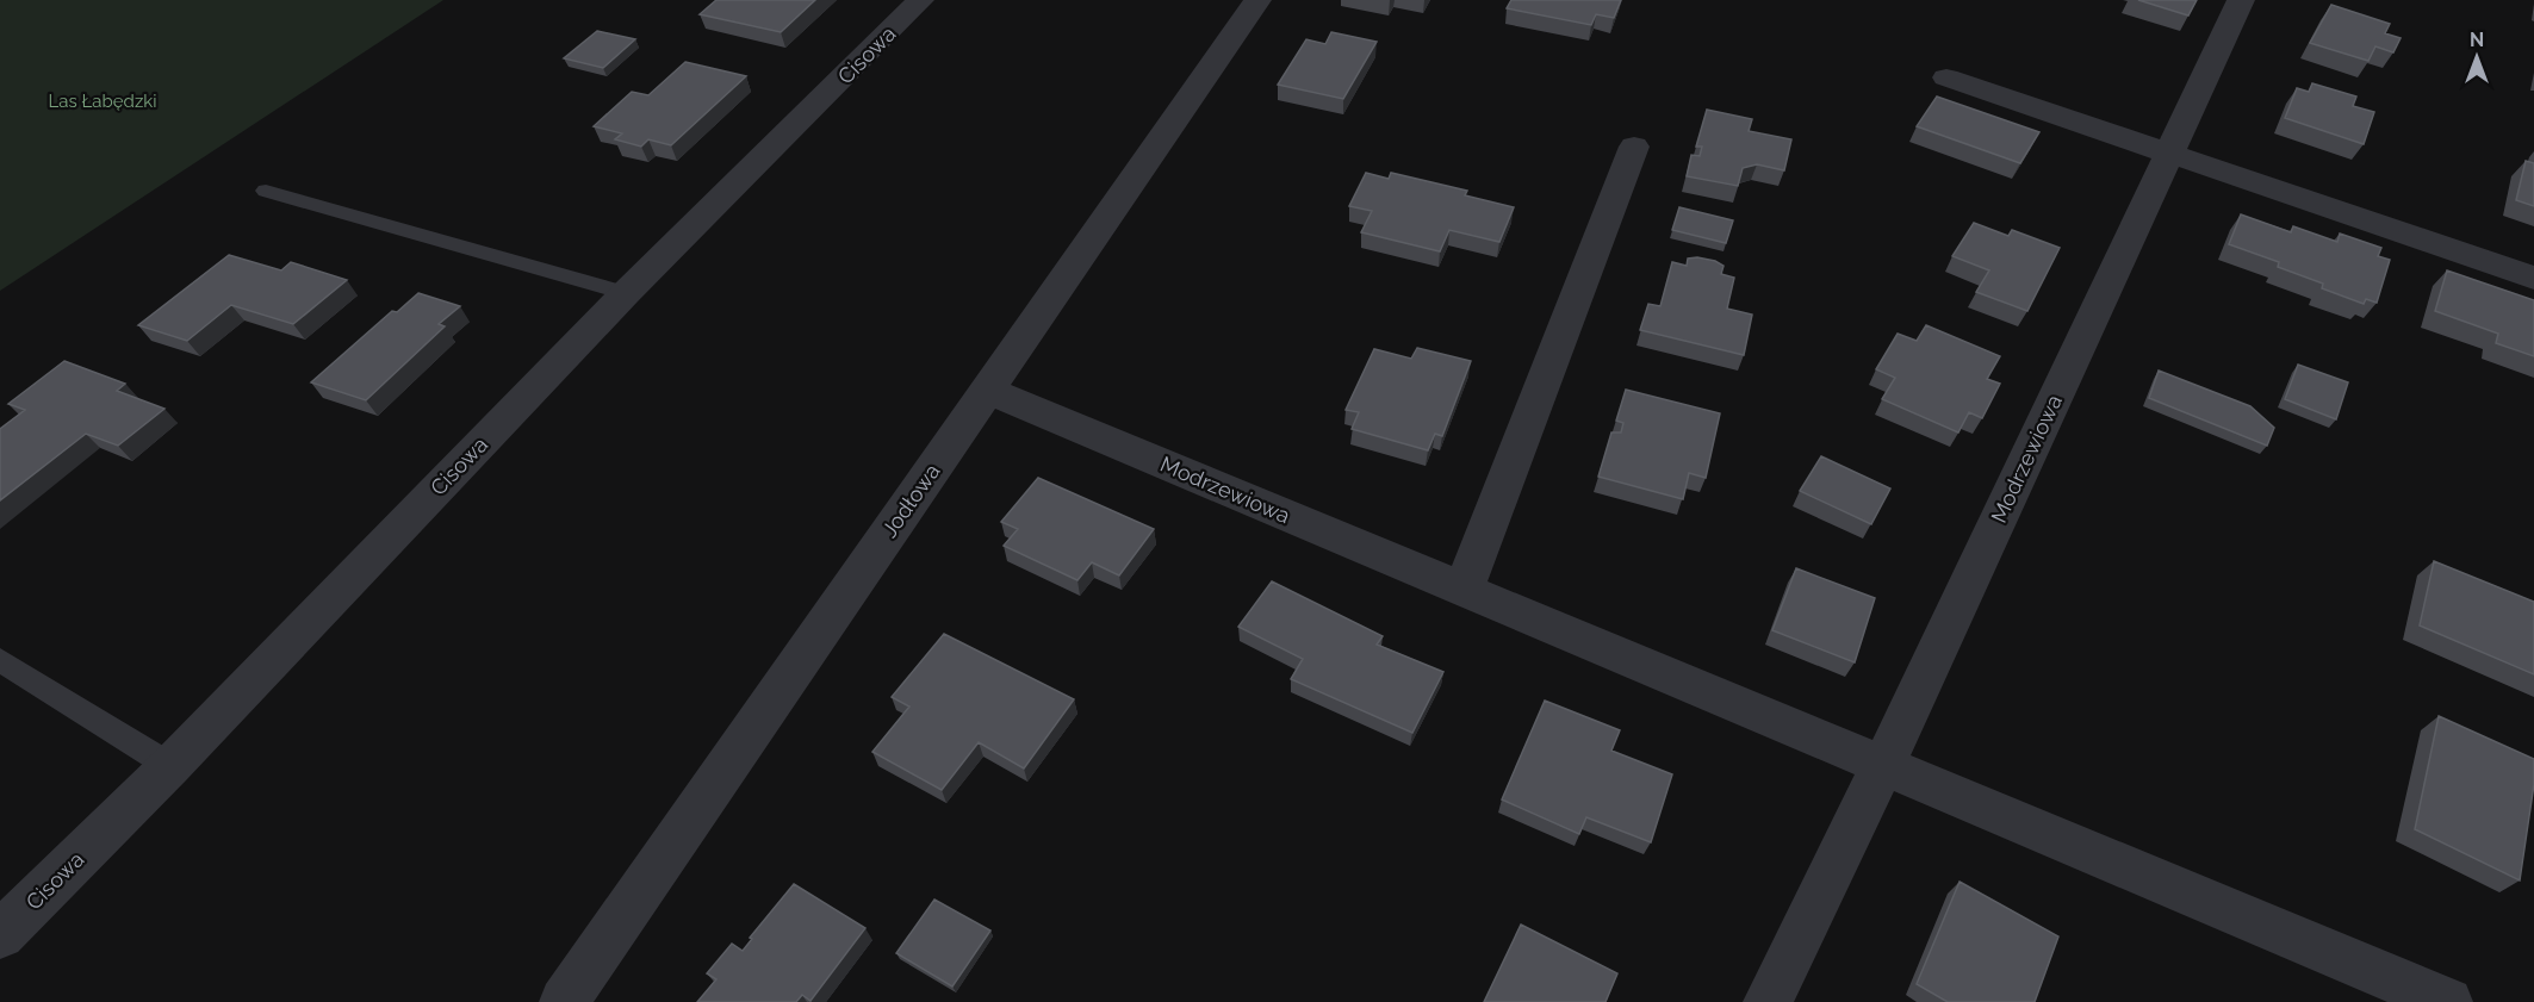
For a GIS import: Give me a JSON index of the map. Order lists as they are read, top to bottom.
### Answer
{
  "streets": {
    "street": ["Cisowa", "Modrzewiowa", "Jodłowa"]
  },
  "crossings": [
    ["Modrzewiowa", "Jodłowa"]
  ],
  "parks": ["Las Łabędzki"],
  "north": "top"
}
